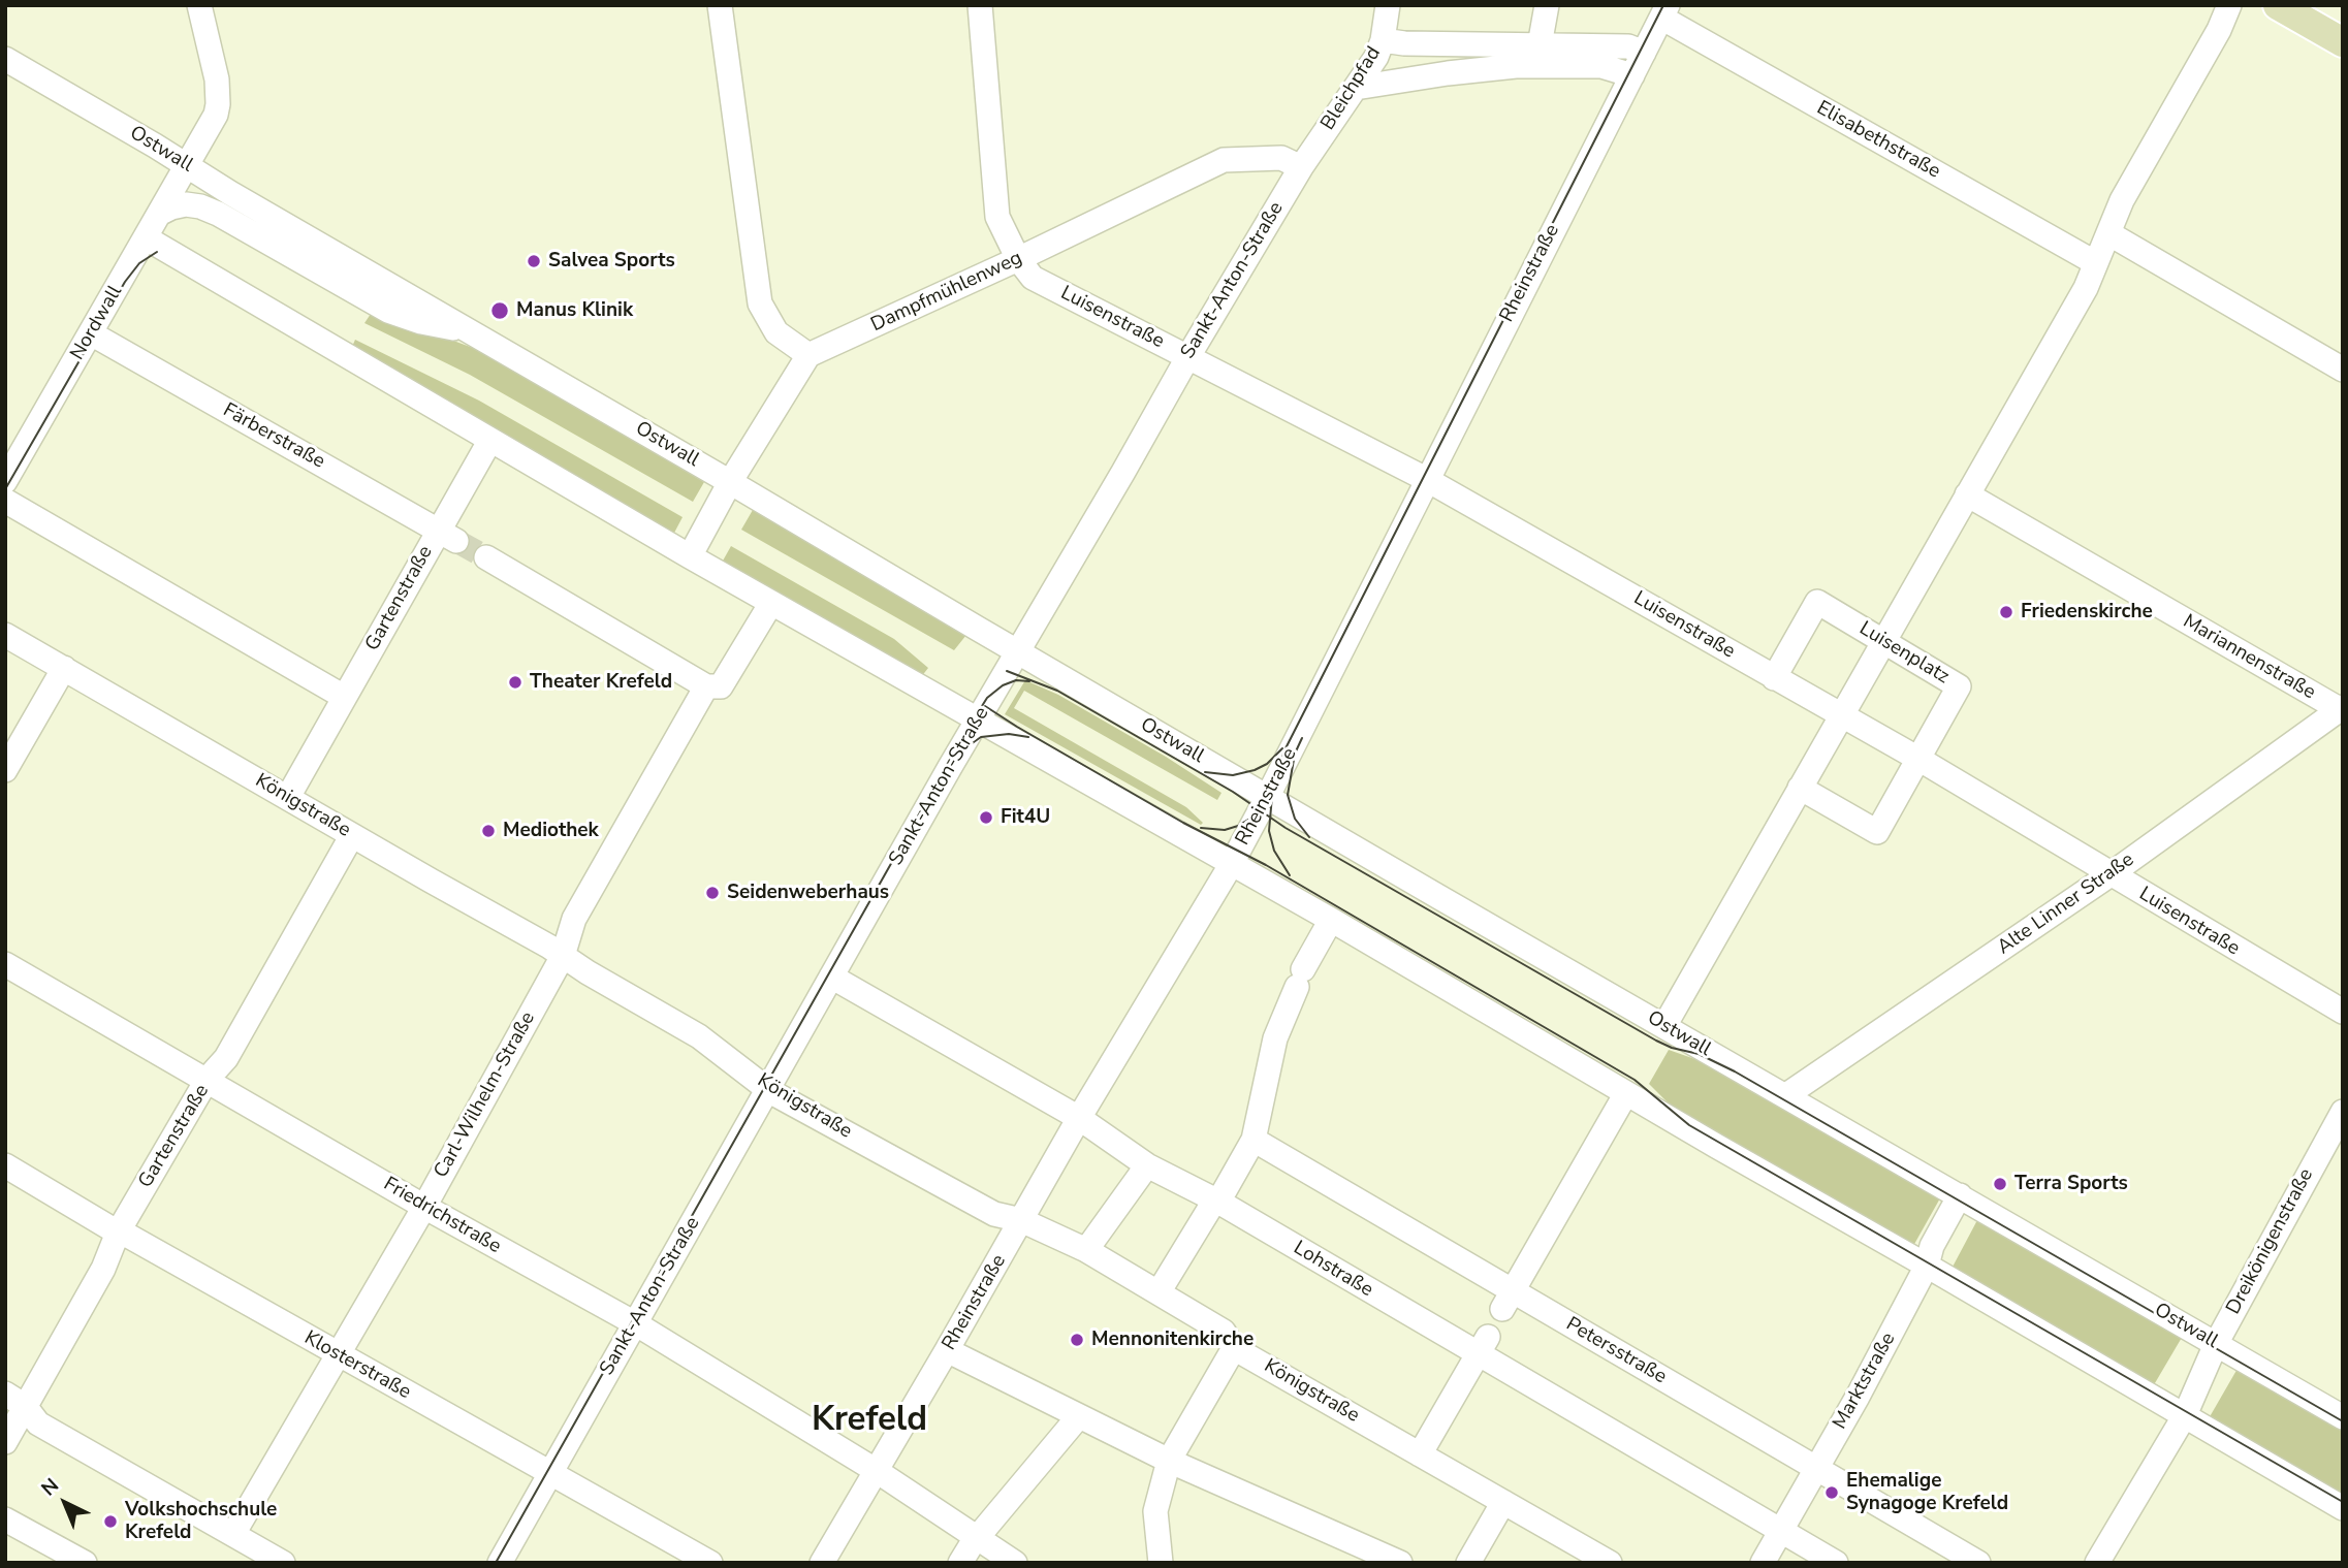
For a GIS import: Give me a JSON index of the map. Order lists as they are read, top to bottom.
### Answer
{
  "streets": {
    "street": [
      "Bleichpfad",
      "Elisabethstraße",
      "Ostwall",
      "Rheinstraße",
      "Sankt-Anton-Straße",
      "Dampfmühlenweg",
      "Luisenstraße",
      "Nordwall",
      "Färberstraße",
      "Gartenstraße",
      "Luisenplatz",
      "Mariannenstraße",
      "Königstraße",
      "Alte Linner Straße",
      "Carl-Wilhelm-Straße",
      "Friedrichstraße",
      "Dreikönigenstraße",
      "Lohstraße",
      "Petersstraße",
      "Klosterstraße",
      "Marktstraße"
    ]
  },
  "crossings": [
    ["Bleichpfad", "Sankt-Anton-Straße"],
    ["Bleichpfad", "Dampfmühlenweg"],
    ["Elisabethstraße", "Rheinstraße"],
    ["Ostwall", "Rheinstraße"],
    ["Ostwall", "Sankt-Anton-Straße"],
    ["Ostwall", "Nordwall"],
    ["Ostwall", "Alte Linner Straße"],
    ["Ostwall", "Dreikönigenstraße"],
    ["Ostwall", "Marktstraße"],
    ["Rheinstraße", "Luisenstraße"],
    ["Rheinstraße", "Königstraße"],
    ["Rheinstraße", "Friedrichstraße"],
    ["Rheinstraße", "Lohstraße"],
    ["Sankt-Anton-Straße", "Dampfmühlenweg"],
    ["Sankt-Anton-Straße", "Luisenstraße"],
    ["Sankt-Anton-Straße", "Königstraße"],
    ["Sankt-Anton-Straße", "Friedrichstraße"],
    ["Sankt-Anton-Straße", "Lohstraße"],
    ["Sankt-Anton-Straße", "Klosterstraße"],
    ["Dampfmühlenweg", "Luisenstraße"],
    ["Luisenstraße", "Luisenplatz"],
    ["Luisenstraße", "Alte Linner Straße"],
    ["Nordwall", "Färberstraße"],
    ["Färberstraße", "Gartenstraße"],
    ["Gartenstraße", "Königstraße"],
    ["Gartenstraße", "Friedrichstraße"],
    ["Gartenstraße", "Klosterstraße"],
    ["Mariannenstraße", "Alte Linner Straße"],
    ["Königstraße", "Carl-Wilhelm-Straße"],
    ["Carl-Wilhelm-Straße", "Friedrichstraße"],
    ["Carl-Wilhelm-Straße", "Klosterstraße"],
    ["Lohstraße", "Marktstraße"],
    ["Petersstraße", "Marktstraße"]
  ],
  "districts": ["Krefeld"],
  "places": [
    "Salvea Sports",
    "Manus Klinik",
    "Friedenskirche",
    "Theater Krefeld",
    "Fit4U",
    "Mediothek",
    "Seidenweberhaus",
    "Terra Sports",
    "Mennonitenkirche",
    "Ehemalige Synagoge Krefeld",
    "Volkshochschule Krefeld"
  ],
  "north": "top left"
}
